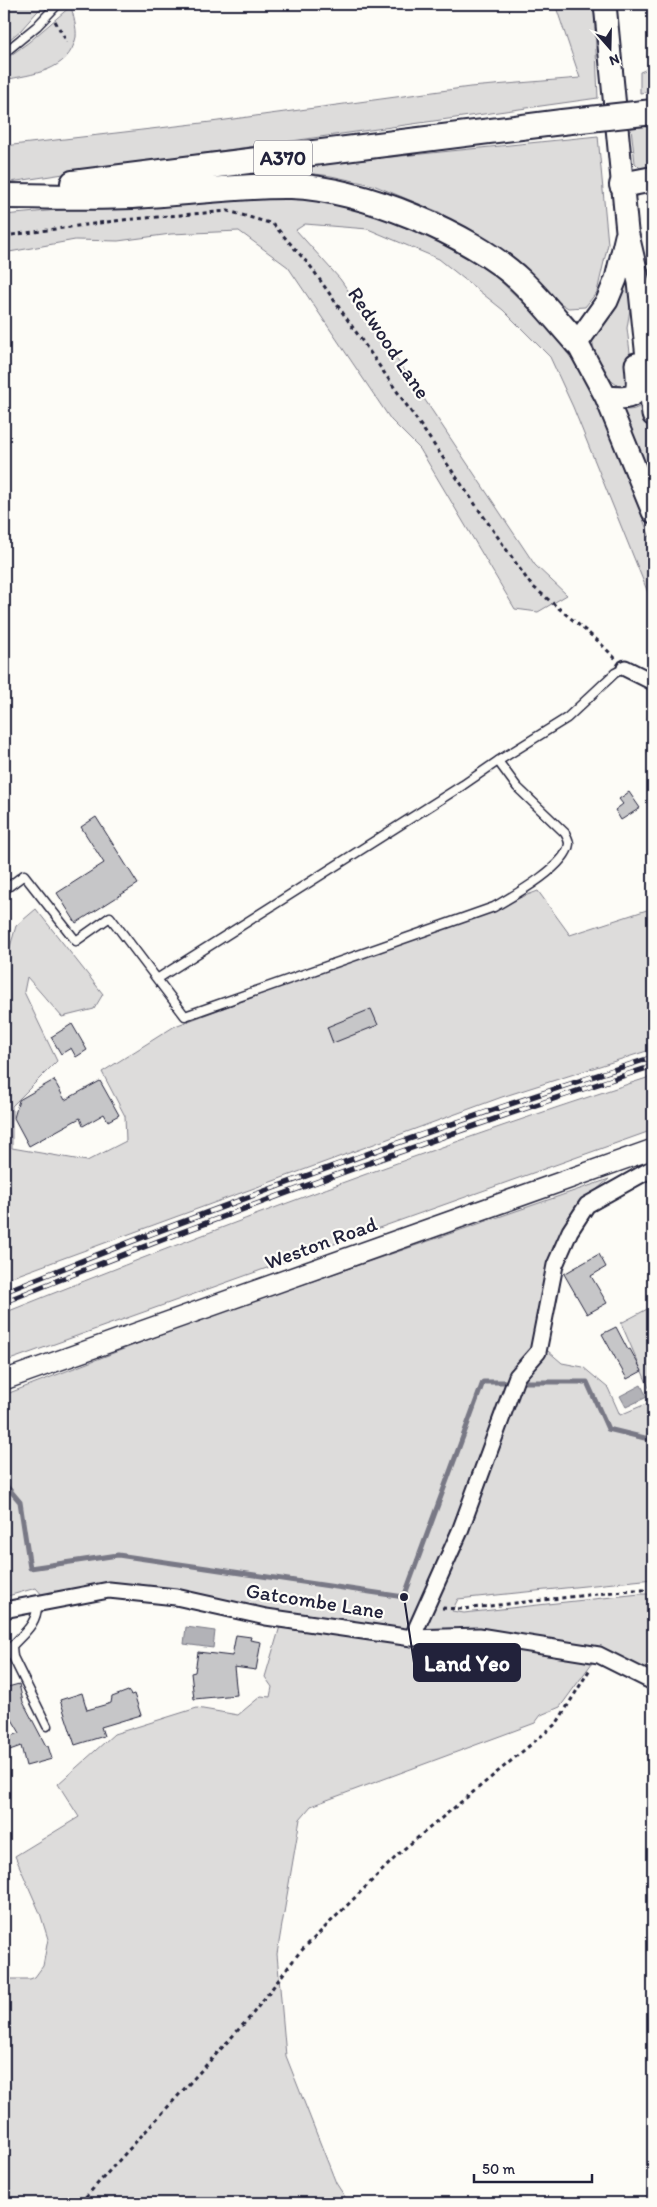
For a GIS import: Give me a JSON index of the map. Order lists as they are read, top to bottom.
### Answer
{
  "streets": {
    "main road": ["A370"],
    "street": ["Weston Road", "Gatcombe Lane"],
    "path": ["Redwood Lane"]
  },
  "places": ["Land Yeo"],
  "scale_bar": "50 m",
  "north": "bottom"
}
